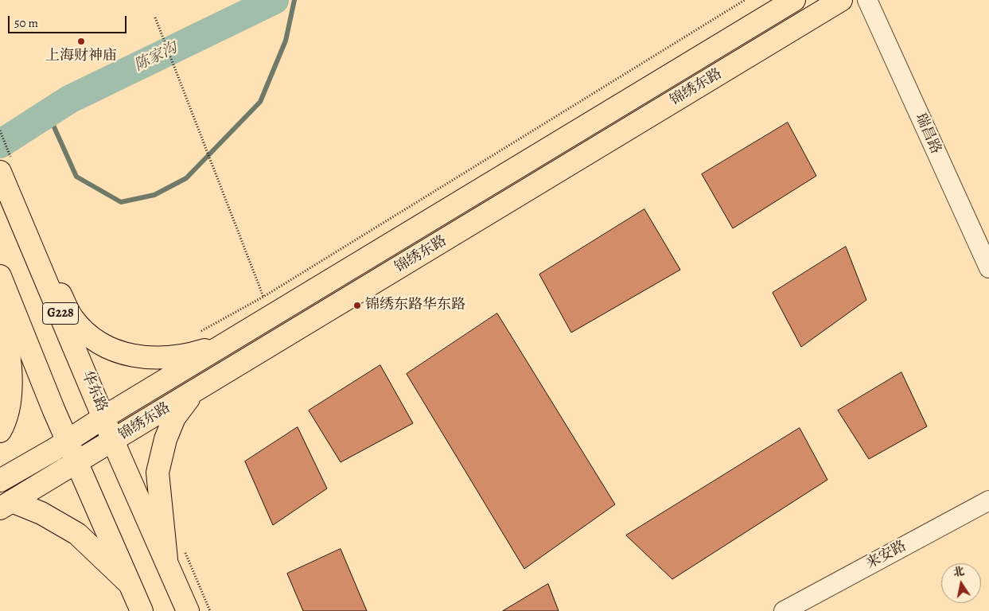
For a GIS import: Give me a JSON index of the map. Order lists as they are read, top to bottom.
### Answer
{
  "streets": {
    "main road": ["锦绣东路", "G228", "华东路"],
    "street": ["瑞昌路", "来安路"]
  },
  "crossings": [
    ["锦绣东路", "华东路"]
  ],
  "water": ["陈家沟"],
  "places": ["上海财神庙", "锦绣东路华东路"],
  "scale_bar": "50 m",
  "north": "top"
}
